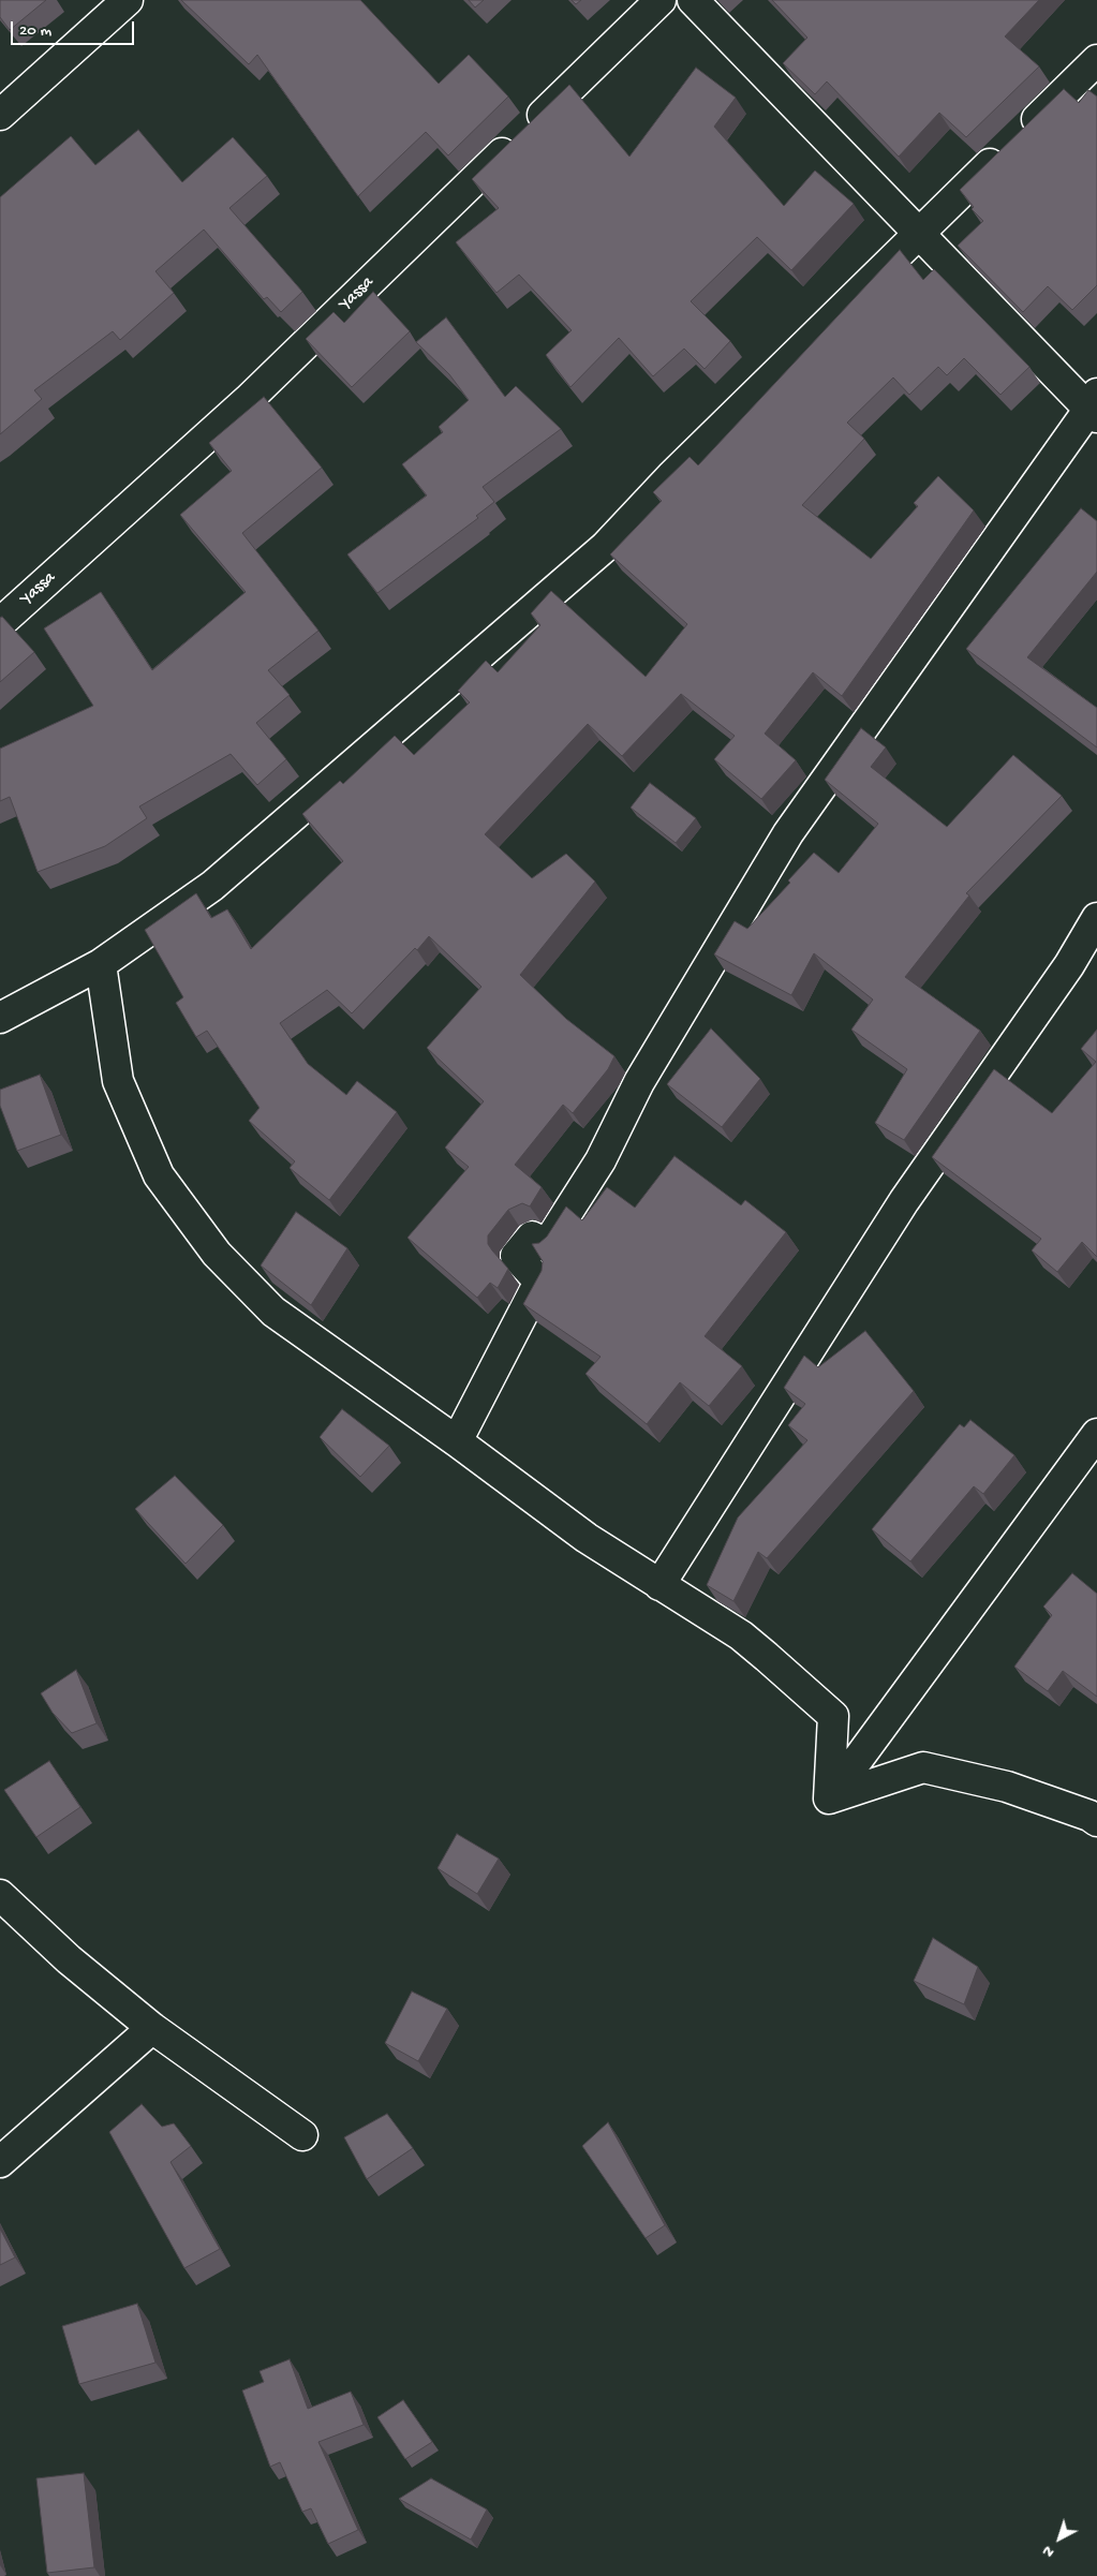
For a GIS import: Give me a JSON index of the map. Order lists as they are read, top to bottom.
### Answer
{
  "streets": {
    "street": ["Yassa"]
  },
  "scale_bar": "20 m",
  "north": "bottom left"
}
